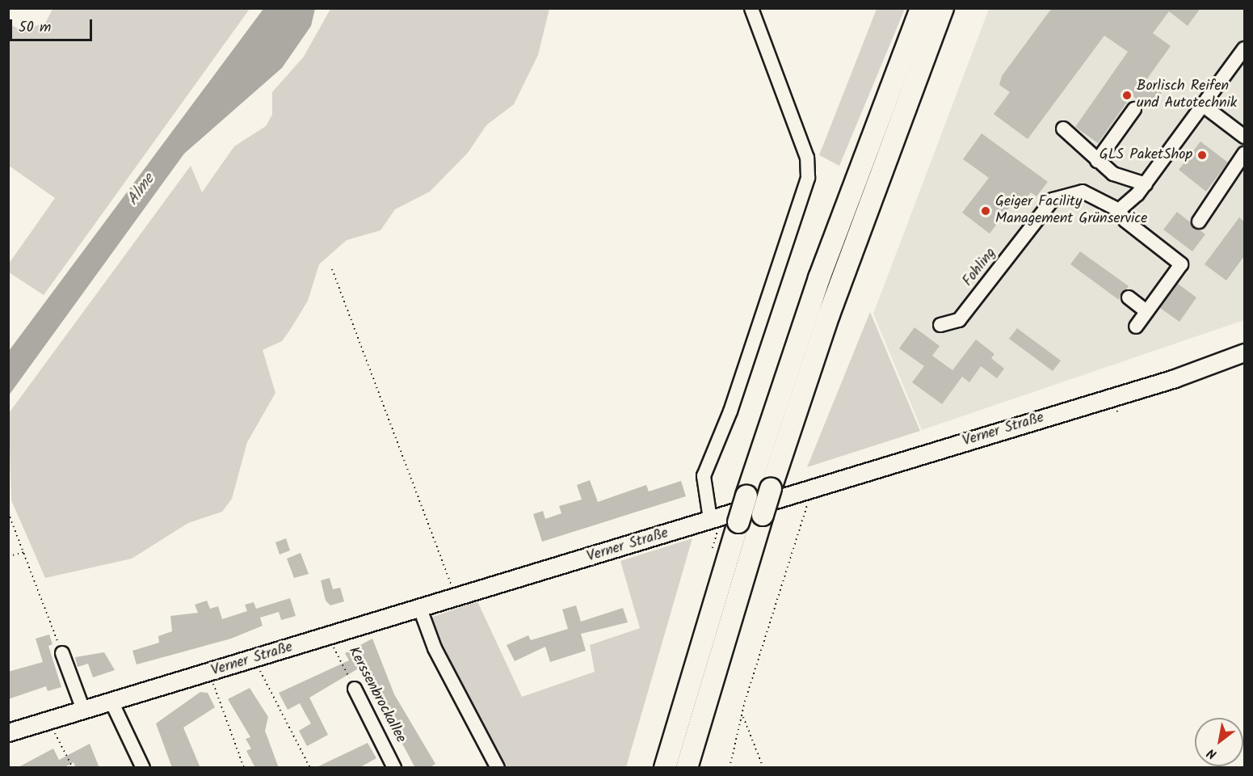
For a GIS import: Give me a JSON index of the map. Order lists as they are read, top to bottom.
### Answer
{
  "streets": {
    "main road": ["Verner Straße"],
    "street": ["Fohling", "Kerssenbrockallee"]
  },
  "crossings": [
    ["Verner Straße", "Kerssenbrockallee"]
  ],
  "water": ["Alme"],
  "places": ["Borlisch Reifen und Autotechnik", "GLS PaketShop", "Geiger Facility Management Grünservice"],
  "scale_bar": "50 m",
  "north": "bottom left"
}
